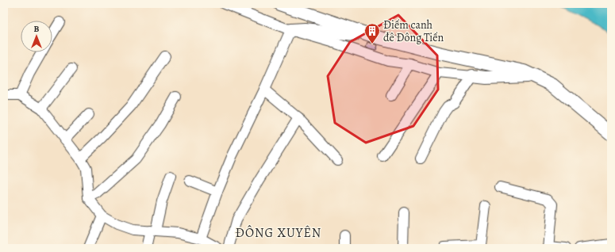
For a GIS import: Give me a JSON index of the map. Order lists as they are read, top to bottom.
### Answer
{
  "districts": ["ĐÔNG XUYÊN"],
  "places": {
    "building": ["Điếm canh đê Đông Tiến"]
  },
  "north": "top"
}
